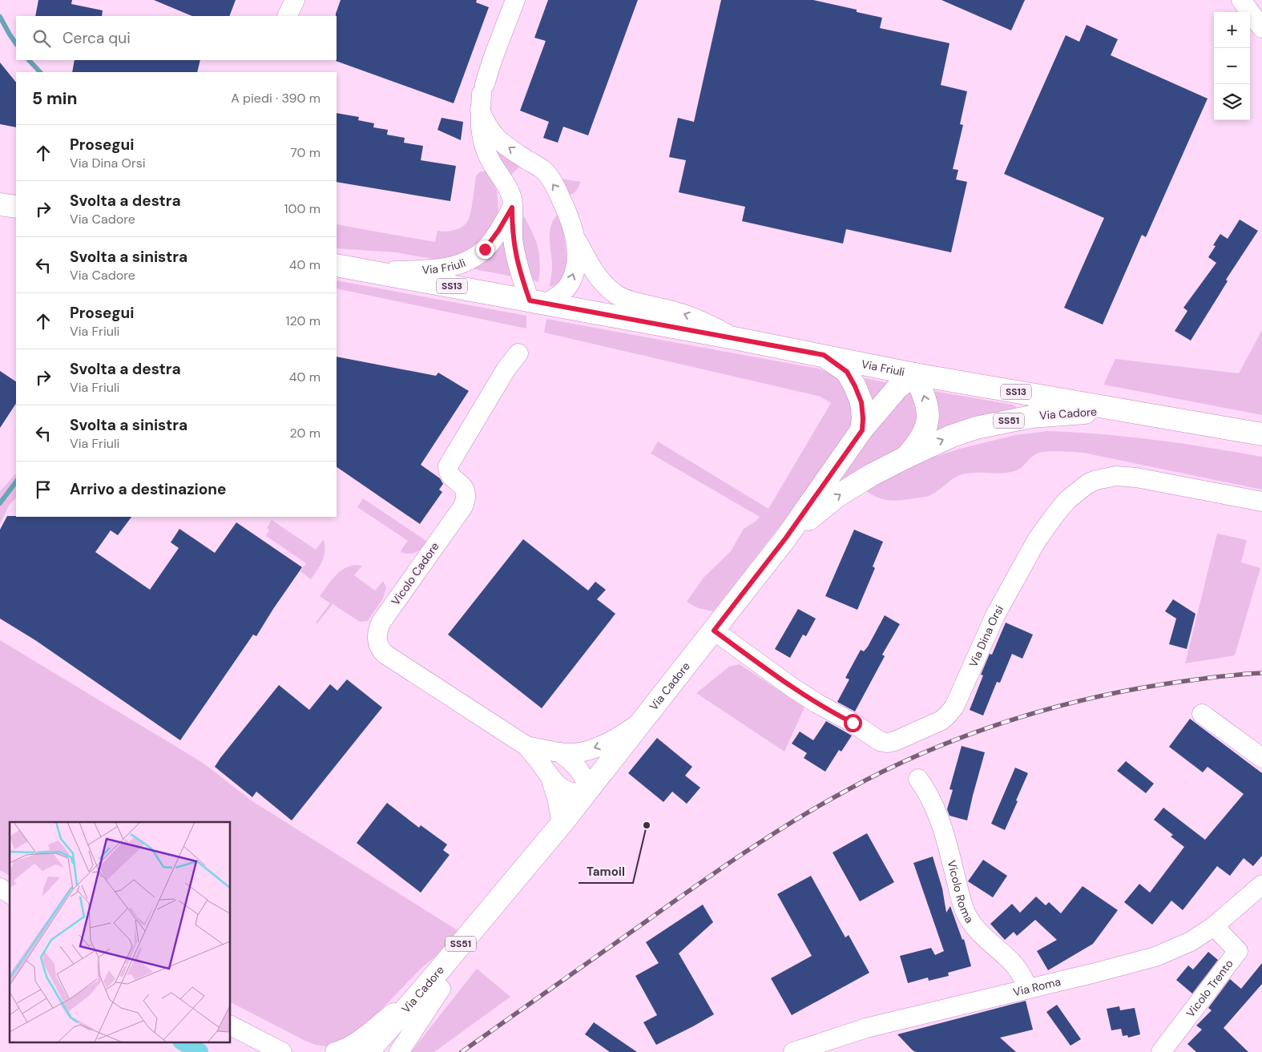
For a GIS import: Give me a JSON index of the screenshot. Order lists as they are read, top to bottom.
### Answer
{
  "streets": {
    "main road": [
      "Via Friuli",
      "SS13",
      "Via Cadore",
      "SS51"
    ],
    "street": [
      "Vicolo Cadore",
      "Via Dina Orsi",
      "Vicolo Roma",
      "Via Roma",
      "Vicolo Trento"
    ]
  },
  "crossings": [
    ["Via Friuli", "Via Cadore"],
    ["Via Cadore", "Vicolo Cadore"],
    ["Via Cadore", "Via Dina Orsi"],
    ["Vicolo Roma", "Via Roma"],
    ["Via Roma", "Vicolo Trento"]
  ],
  "places": ["Tamoil"],
  "page": {
    "map_buttons": ["+", "−"],
    "search": "Cerca qui",
    "heading": ["5 min", "A piedi · 390 m"],
    "list": [
      ["Prosegui", "Via Dina Orsi", "70 m"],
      ["Svolta a destra", "Via Cadore", "100 m"],
      ["Svolta a sinistra", "Via Cadore", "40 m"],
      ["Prosegui", "Via Friuli", "120 m"],
      ["Svolta a destra", "Via Friuli", "40 m"],
      ["Svolta a sinistra", "Via Friuli", "20 m"],
      "Arrivo a destinazione"
    ]
  }
}
